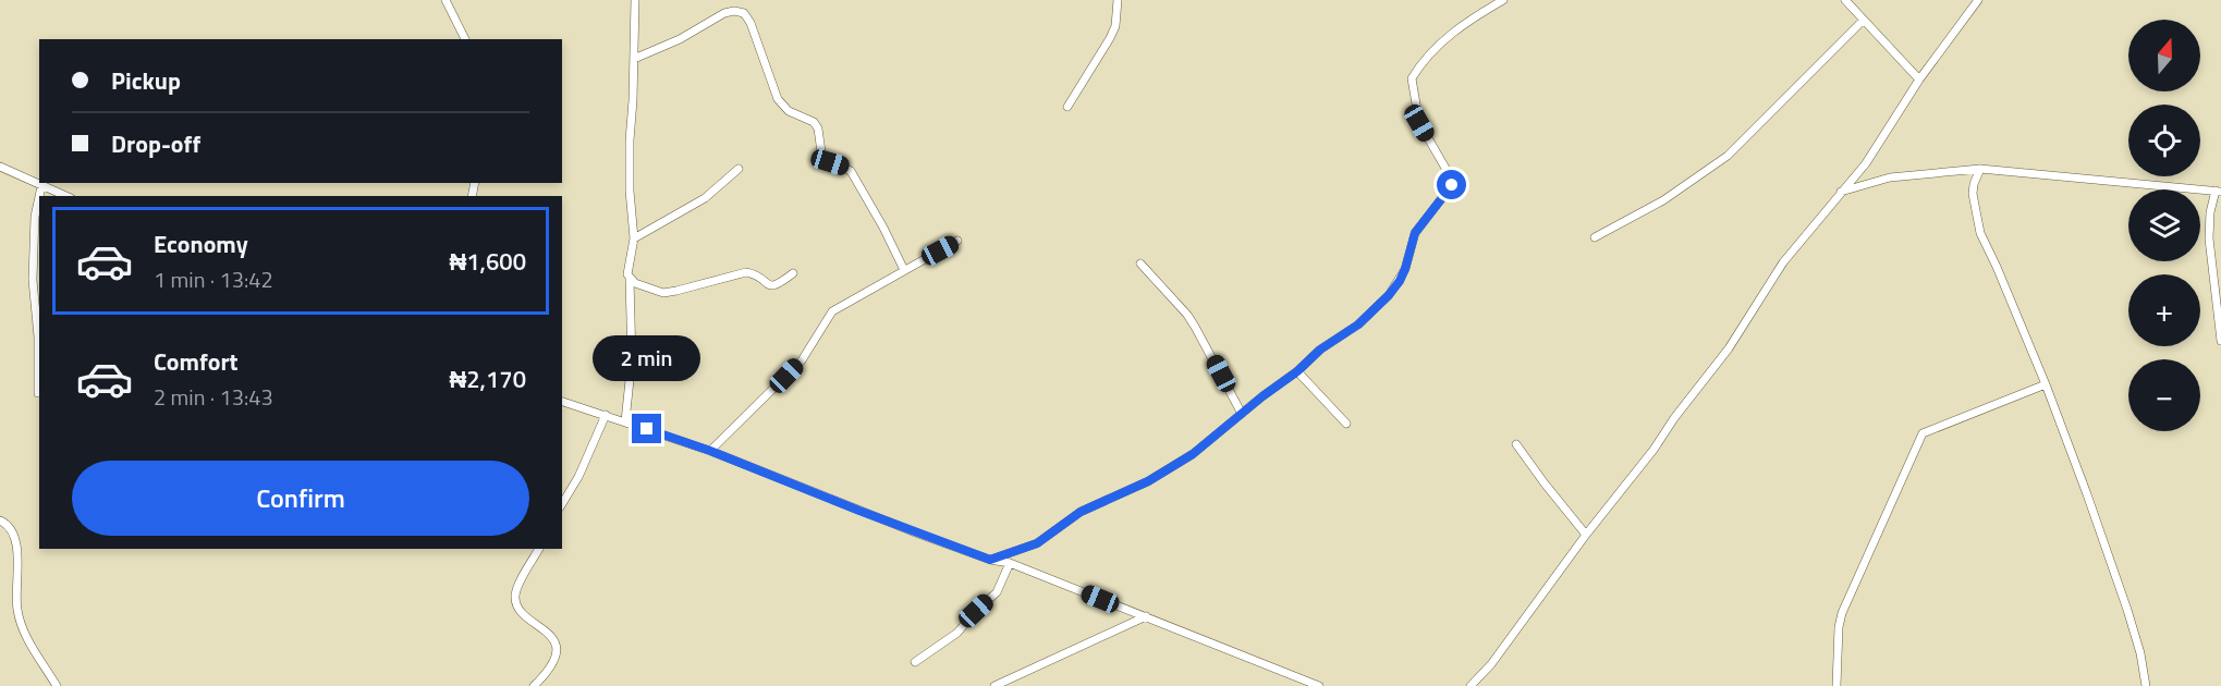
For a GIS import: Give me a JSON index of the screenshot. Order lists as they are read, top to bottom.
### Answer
{
  "north": "top",
  "page": {
    "map_buttons": ["+", "−"],
    "banner": ["Pickup", "Drop-off"],
    "list": [
      {
        "name": "Economy",
        "note": "1 min · 13:42",
        "value": "₦1,600"
      },
      {
        "name": "Comfort",
        "note": "2 min · 13:43",
        "value": "₦2,170"
      }
    ],
    "bubble": "2 min",
    "buttons": "Confirm"
  }
}
